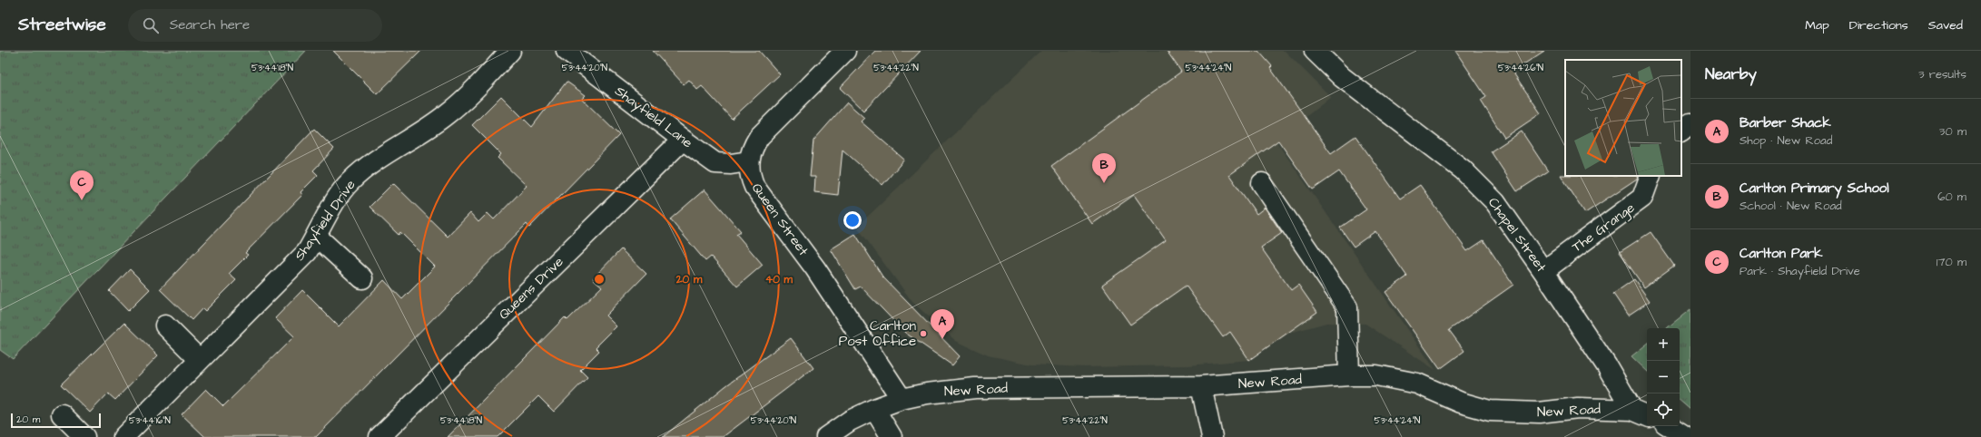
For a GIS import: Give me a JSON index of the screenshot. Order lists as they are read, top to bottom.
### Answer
{
  "streets": {
    "street": [
      "Shayfield Lane",
      "Queen Street",
      "Shayfield Drive",
      "The Grange",
      "Chapel Street",
      "Queens Drive",
      "New Road"
    ]
  },
  "crossings": [
    ["Shayfield Lane", "Queen Street"],
    ["Shayfield Lane", "Queens Drive"],
    ["Queen Street", "New Road"],
    ["The Grange", "Chapel Street"],
    ["Chapel Street", "New Road"]
  ],
  "places": ["Carlton Post Office"],
  "scale_bar": "20 m",
  "page": {
    "header": "Streetwise",
    "search": "Search here",
    "nav": ["Map", "Directions", "Saved"],
    "heading": ["Nearby", "3 results"],
    "list": [
      {
        "mark": "A",
        "name": "Barber Shack",
        "note": "Shop · New Road",
        "value": "30 m"
      },
      {
        "mark": "B",
        "name": "Carlton Primary School",
        "note": "School · New Road",
        "value": "60 m"
      },
      {
        "mark": "C",
        "name": "Carlton Park",
        "note": "Park · Shayfield Drive",
        "value": "170 m"
      }
    ],
    "pins": ["B", "C", "A"],
    "map_buttons": ["+", "−"],
    "scale": "20 m"
  },
  "coordinates": [
    "53°44'18\"N",
    "53°44'20\"N",
    "53°44'22\"N",
    "53°44'24\"N",
    "53°44'26\"N",
    "53°44'16\"N"
  ],
  "rings": ["20 m", "40 m"]
}
